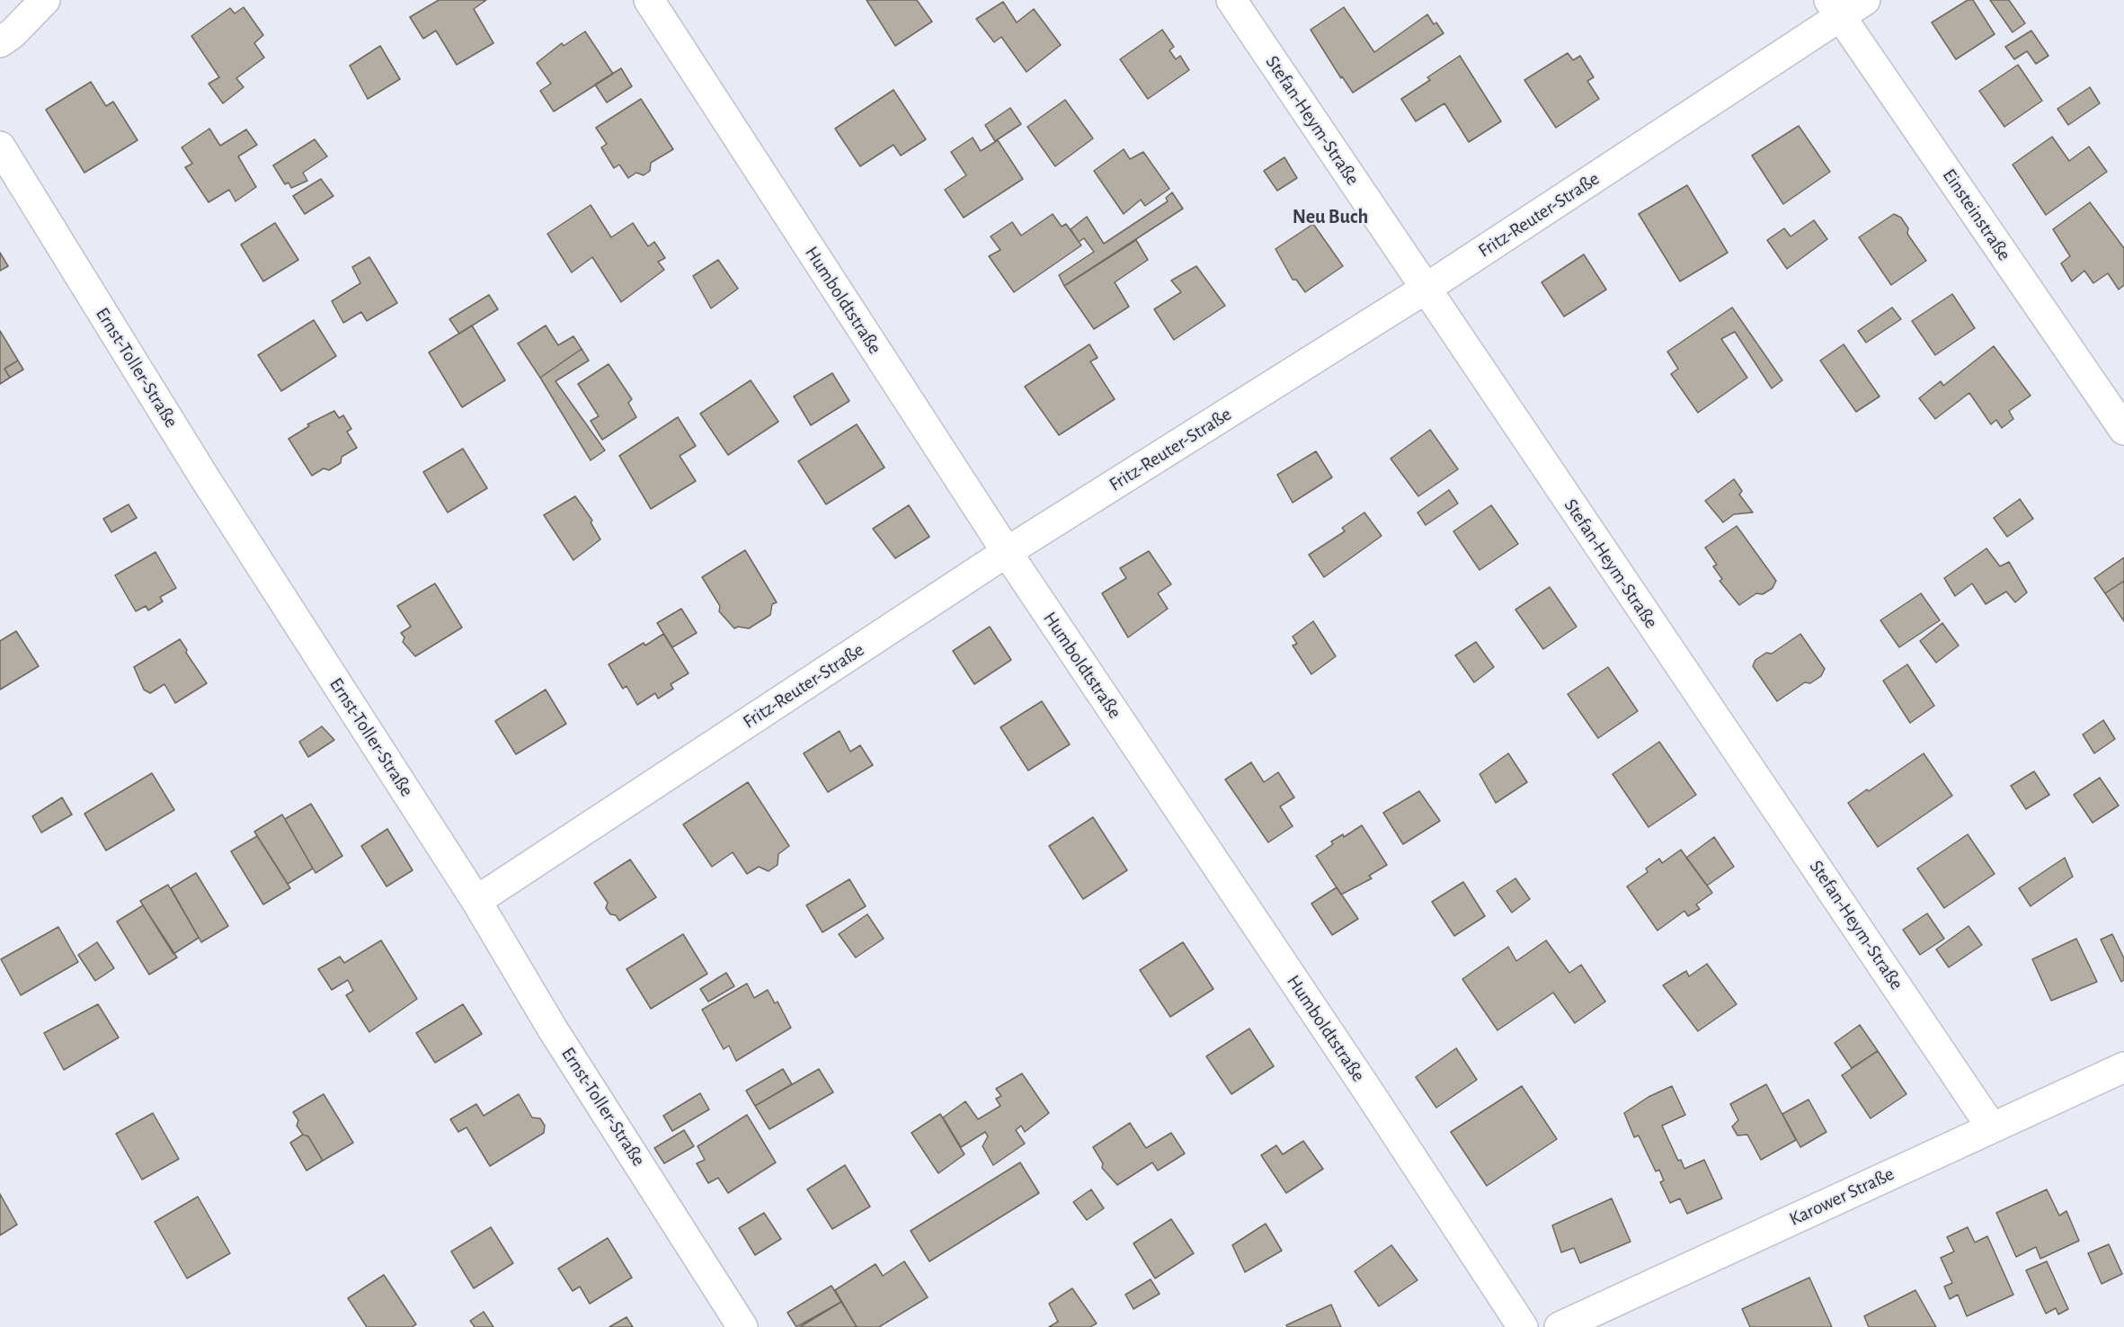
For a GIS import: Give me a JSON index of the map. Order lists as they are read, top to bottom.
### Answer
{
  "streets": {
    "street": [
      "Stefan-Heym-Straße",
      "Fritz-Reuter-Straße",
      "Einsteinstraße",
      "Humboldtstraße",
      "Ernst-Toller-Straße",
      "Karower Straße"
    ]
  },
  "crossings": [
    ["Stefan-Heym-Straße", "Fritz-Reuter-Straße"],
    ["Stefan-Heym-Straße", "Karower Straße"],
    ["Fritz-Reuter-Straße", "Einsteinstraße"],
    ["Fritz-Reuter-Straße", "Humboldtstraße"],
    ["Fritz-Reuter-Straße", "Ernst-Toller-Straße"]
  ],
  "districts": ["Neu Buch"]
}
